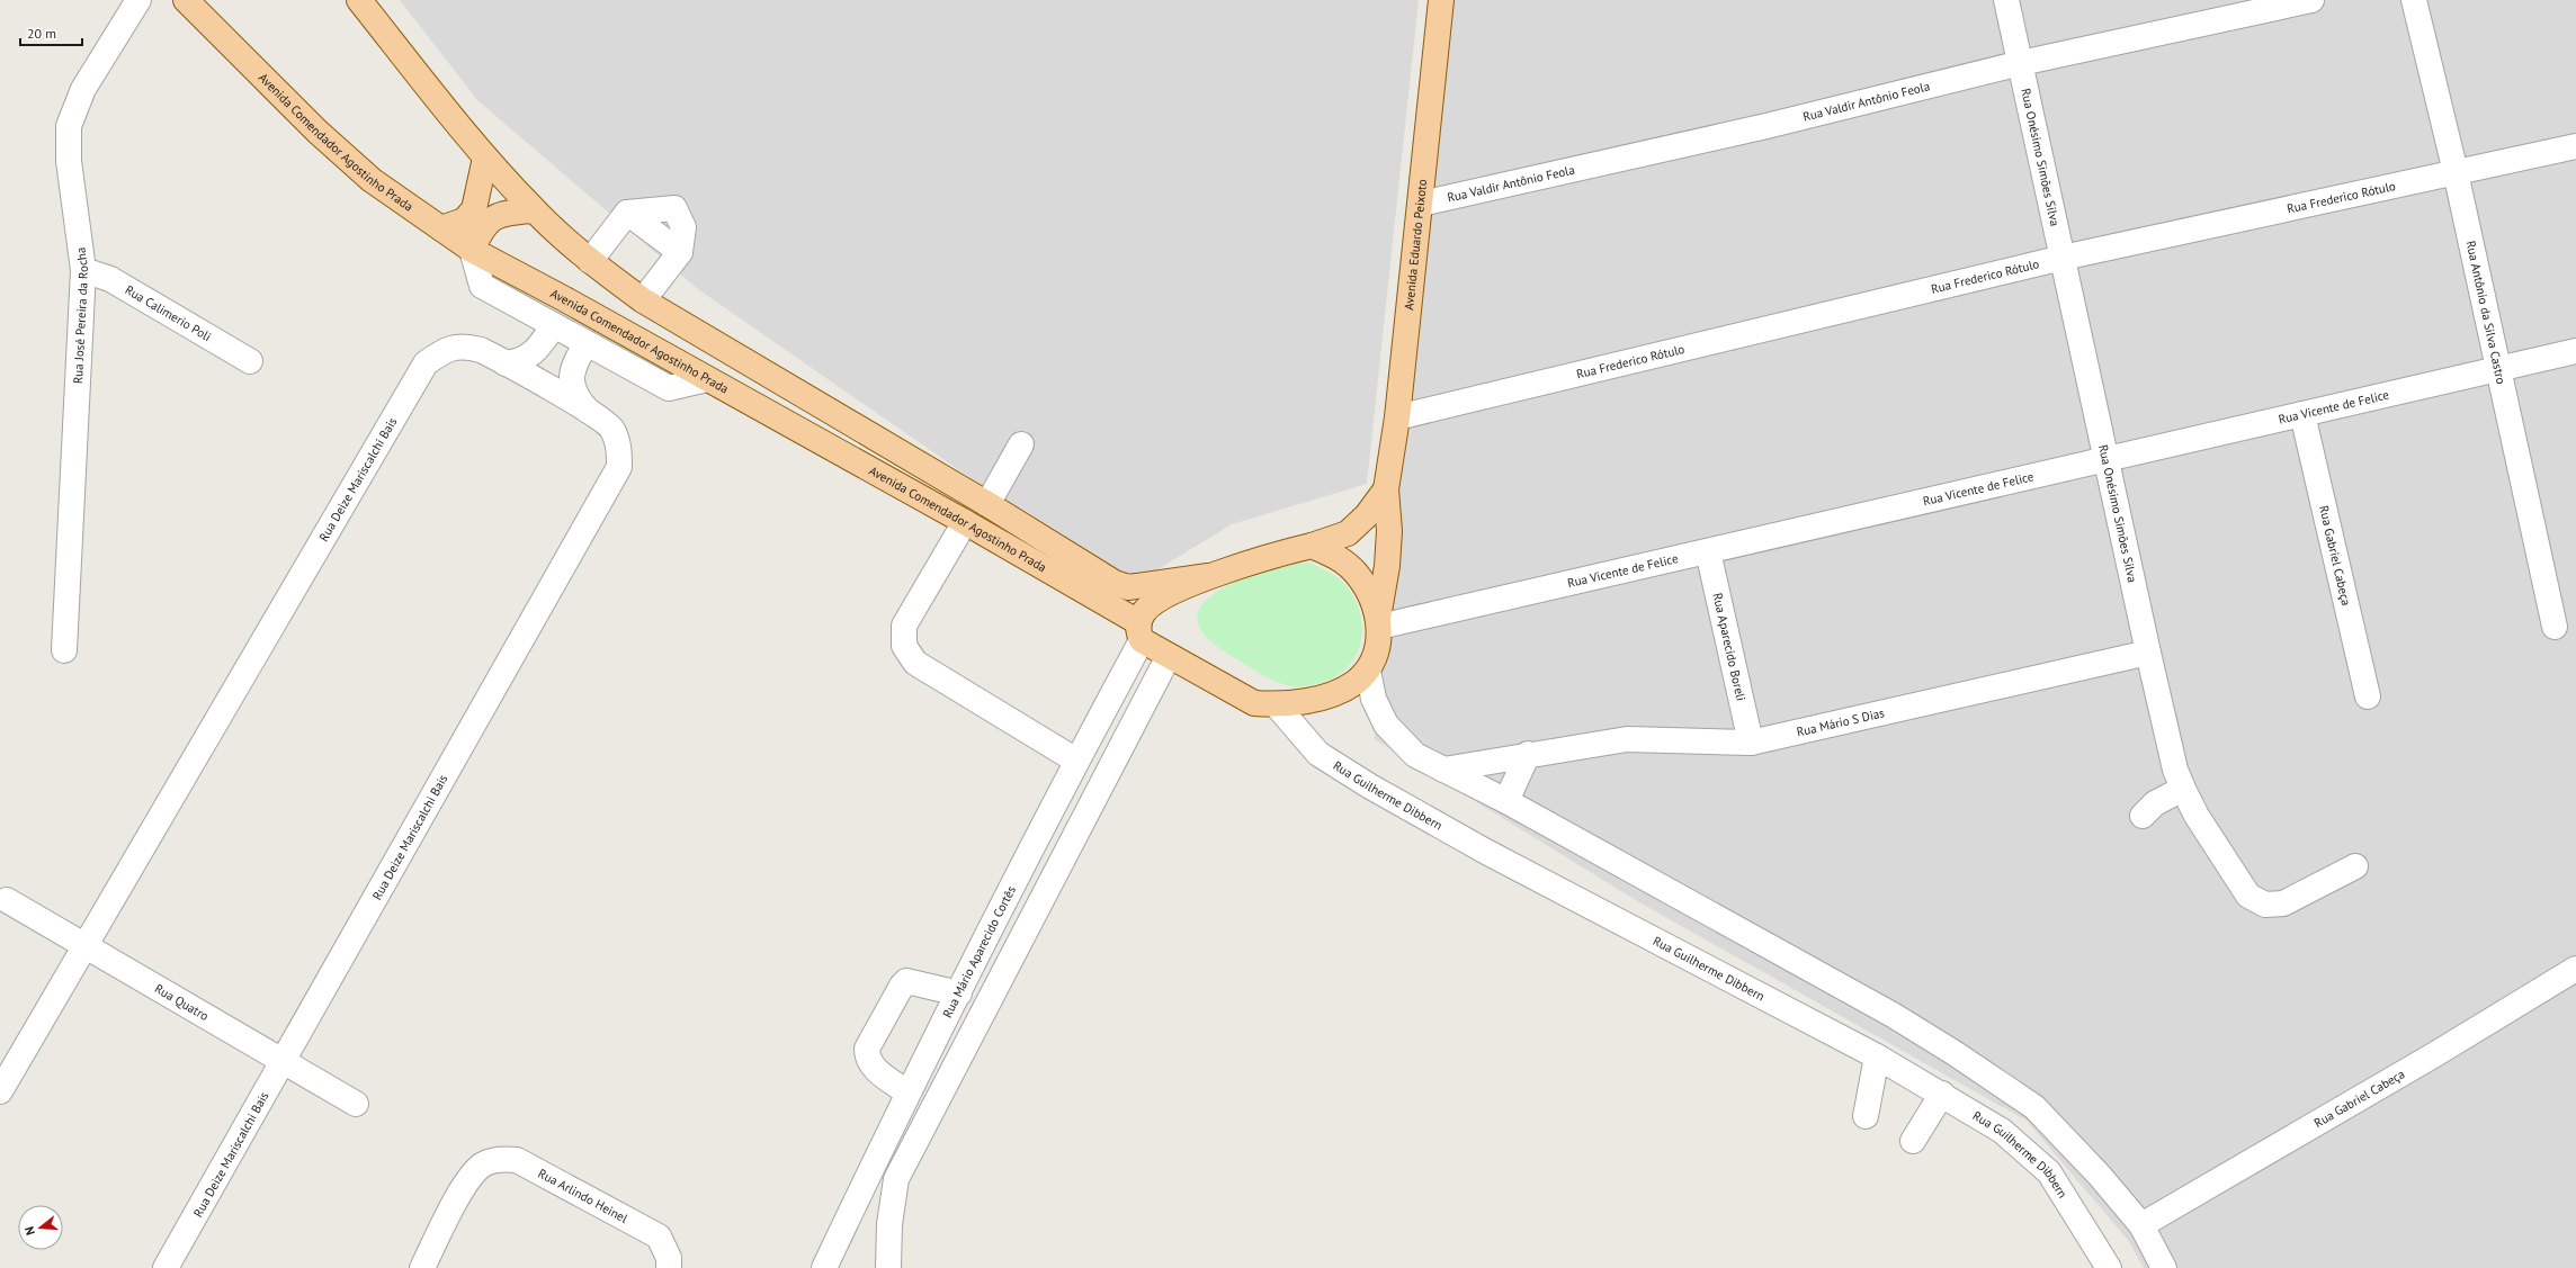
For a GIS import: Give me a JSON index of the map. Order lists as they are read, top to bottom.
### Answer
{
  "streets": {
    "main road": ["Avenida Comendador Agostinho Prada", "Avenida Eduardo Peixoto"],
    "street": [
      "Rua Valdir Antônio Feola",
      "Rua Onésimo Simões Silva",
      "Rua Frederico Rótulo",
      "Rua Calimerio Poli",
      "Rua Antônio da Silva Castro",
      "Rua José Pereira da Rocha",
      "Rua Vicente de Felice",
      "Rua Deize Mariscalchi Bais",
      "Rua Gabriel Cabeça",
      "Rua Aparecido Boreli",
      "Rua Mário S Dias",
      "Rua Guilherme Dibbern",
      "Rua Mário Aparecido Cortês",
      "Rua Quatro",
      "Rua Arlindo Heinel"
    ]
  },
  "crossings": [
    ["Rua Valdir Antônio Feola", "Rua Onésimo Simões Silva"],
    ["Rua Valdir Antônio Feola", "Avenida Eduardo Peixoto"],
    ["Avenida Comendador Agostinho Prada", "Avenida Eduardo Peixoto"],
    ["Avenida Comendador Agostinho Prada", "Rua Guilherme Dibbern"],
    ["Avenida Comendador Agostinho Prada", "Rua Mário Aparecido Cortês"],
    ["Rua Onésimo Simões Silva", "Rua Frederico Rótulo"],
    ["Rua Onésimo Simões Silva", "Rua Vicente de Felice"],
    ["Rua Onésimo Simões Silva", "Rua Mário S Dias"],
    ["Rua Frederico Rótulo", "Avenida Eduardo Peixoto"],
    ["Rua Frederico Rótulo", "Rua Antônio da Silva Castro"],
    ["Avenida Eduardo Peixoto", "Rua Vicente de Felice"],
    ["Rua Calimerio Poli", "Rua José Pereira da Rocha"],
    ["Rua Antônio da Silva Castro", "Rua Vicente de Felice"],
    ["Rua Vicente de Felice", "Rua Gabriel Cabeça"],
    ["Rua Vicente de Felice", "Rua Aparecido Boreli"],
    ["Rua Deize Mariscalchi Bais", "Rua Quatro"],
    ["Rua Aparecido Boreli", "Rua Mário S Dias"]
  ],
  "scale_bar": "20 m",
  "north": "left"
}
